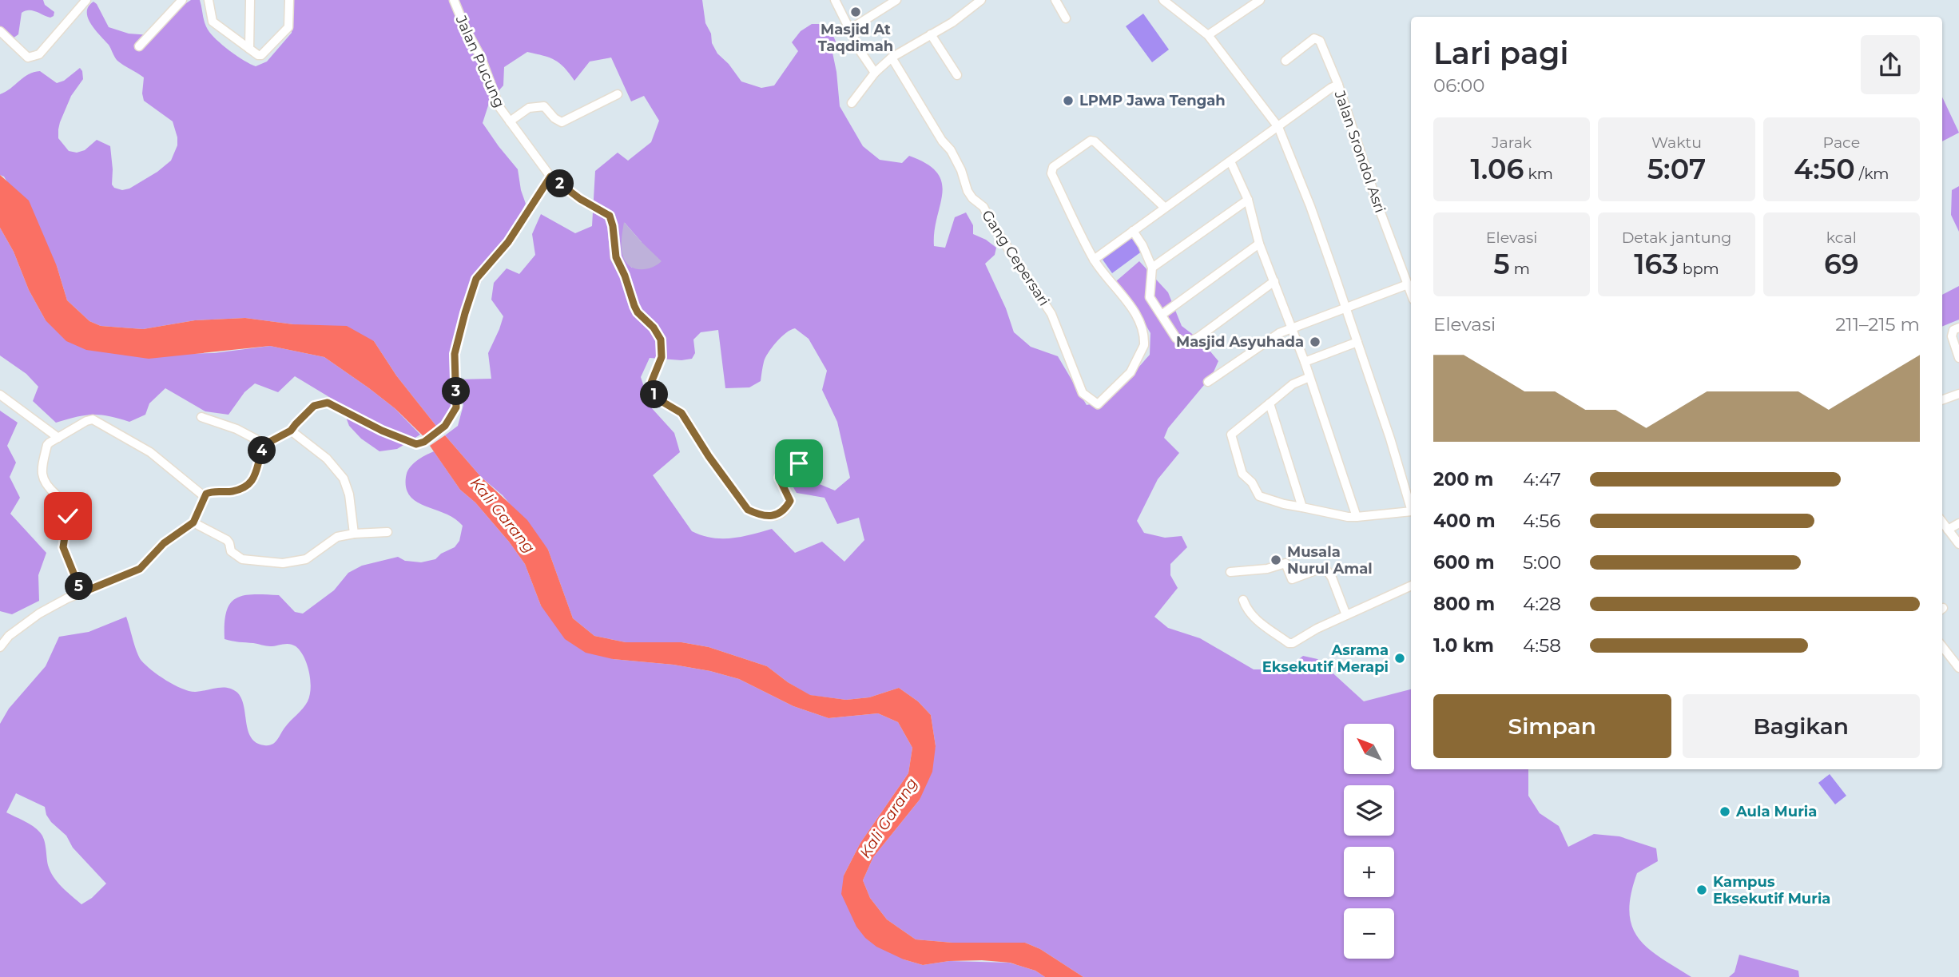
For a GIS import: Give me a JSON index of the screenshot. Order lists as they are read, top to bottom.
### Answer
{
  "streets": {
    "street": ["Jalan Pucung", "Jalan Srondol Asri", "Gang Cepersari"]
  },
  "crossings": [
    ["Jalan Srondol Asri", "Gang Cepersari"]
  ],
  "water": ["Kali Garang"],
  "places": [
    "Masjid At Taqdimah",
    "LPMP Jawa Tengah",
    "Masjid Asyuhada",
    "Musala Nurul Amal",
    "Asrama Eksekutif Merapi",
    "Aula Muria",
    "Kampus Eksekutif Muria"
  ],
  "north": "top left",
  "page": {
    "heading": ["Lari pagi", "06:00"],
    "stats": [
      ["Jarak", "1.06 km"],
      ["Waktu", "5:07"],
      ["Pace", "4:50 /km"],
      ["Elevasi", "5 m"],
      ["Detak jantung", "163 bpm"],
      ["kcal", "69"]
    ],
    "pins": [
      "2",
      "3",
      "1",
      "4",
      "5"
    ],
    "chart": ["Elevasi", "211–215 m"],
    "list": [
      {
        "name": "200 m",
        "note": "4:47"
      },
      {
        "name": "400 m",
        "note": "4:56"
      },
      {
        "name": "600 m",
        "note": "5:00"
      },
      {
        "name": "800 m",
        "note": "4:28"
      },
      {
        "name": "1.0 km",
        "note": "4:58"
      }
    ],
    "buttons": ["Simpan", "Bagikan"],
    "map_buttons": ["+", "−"]
  }
}
